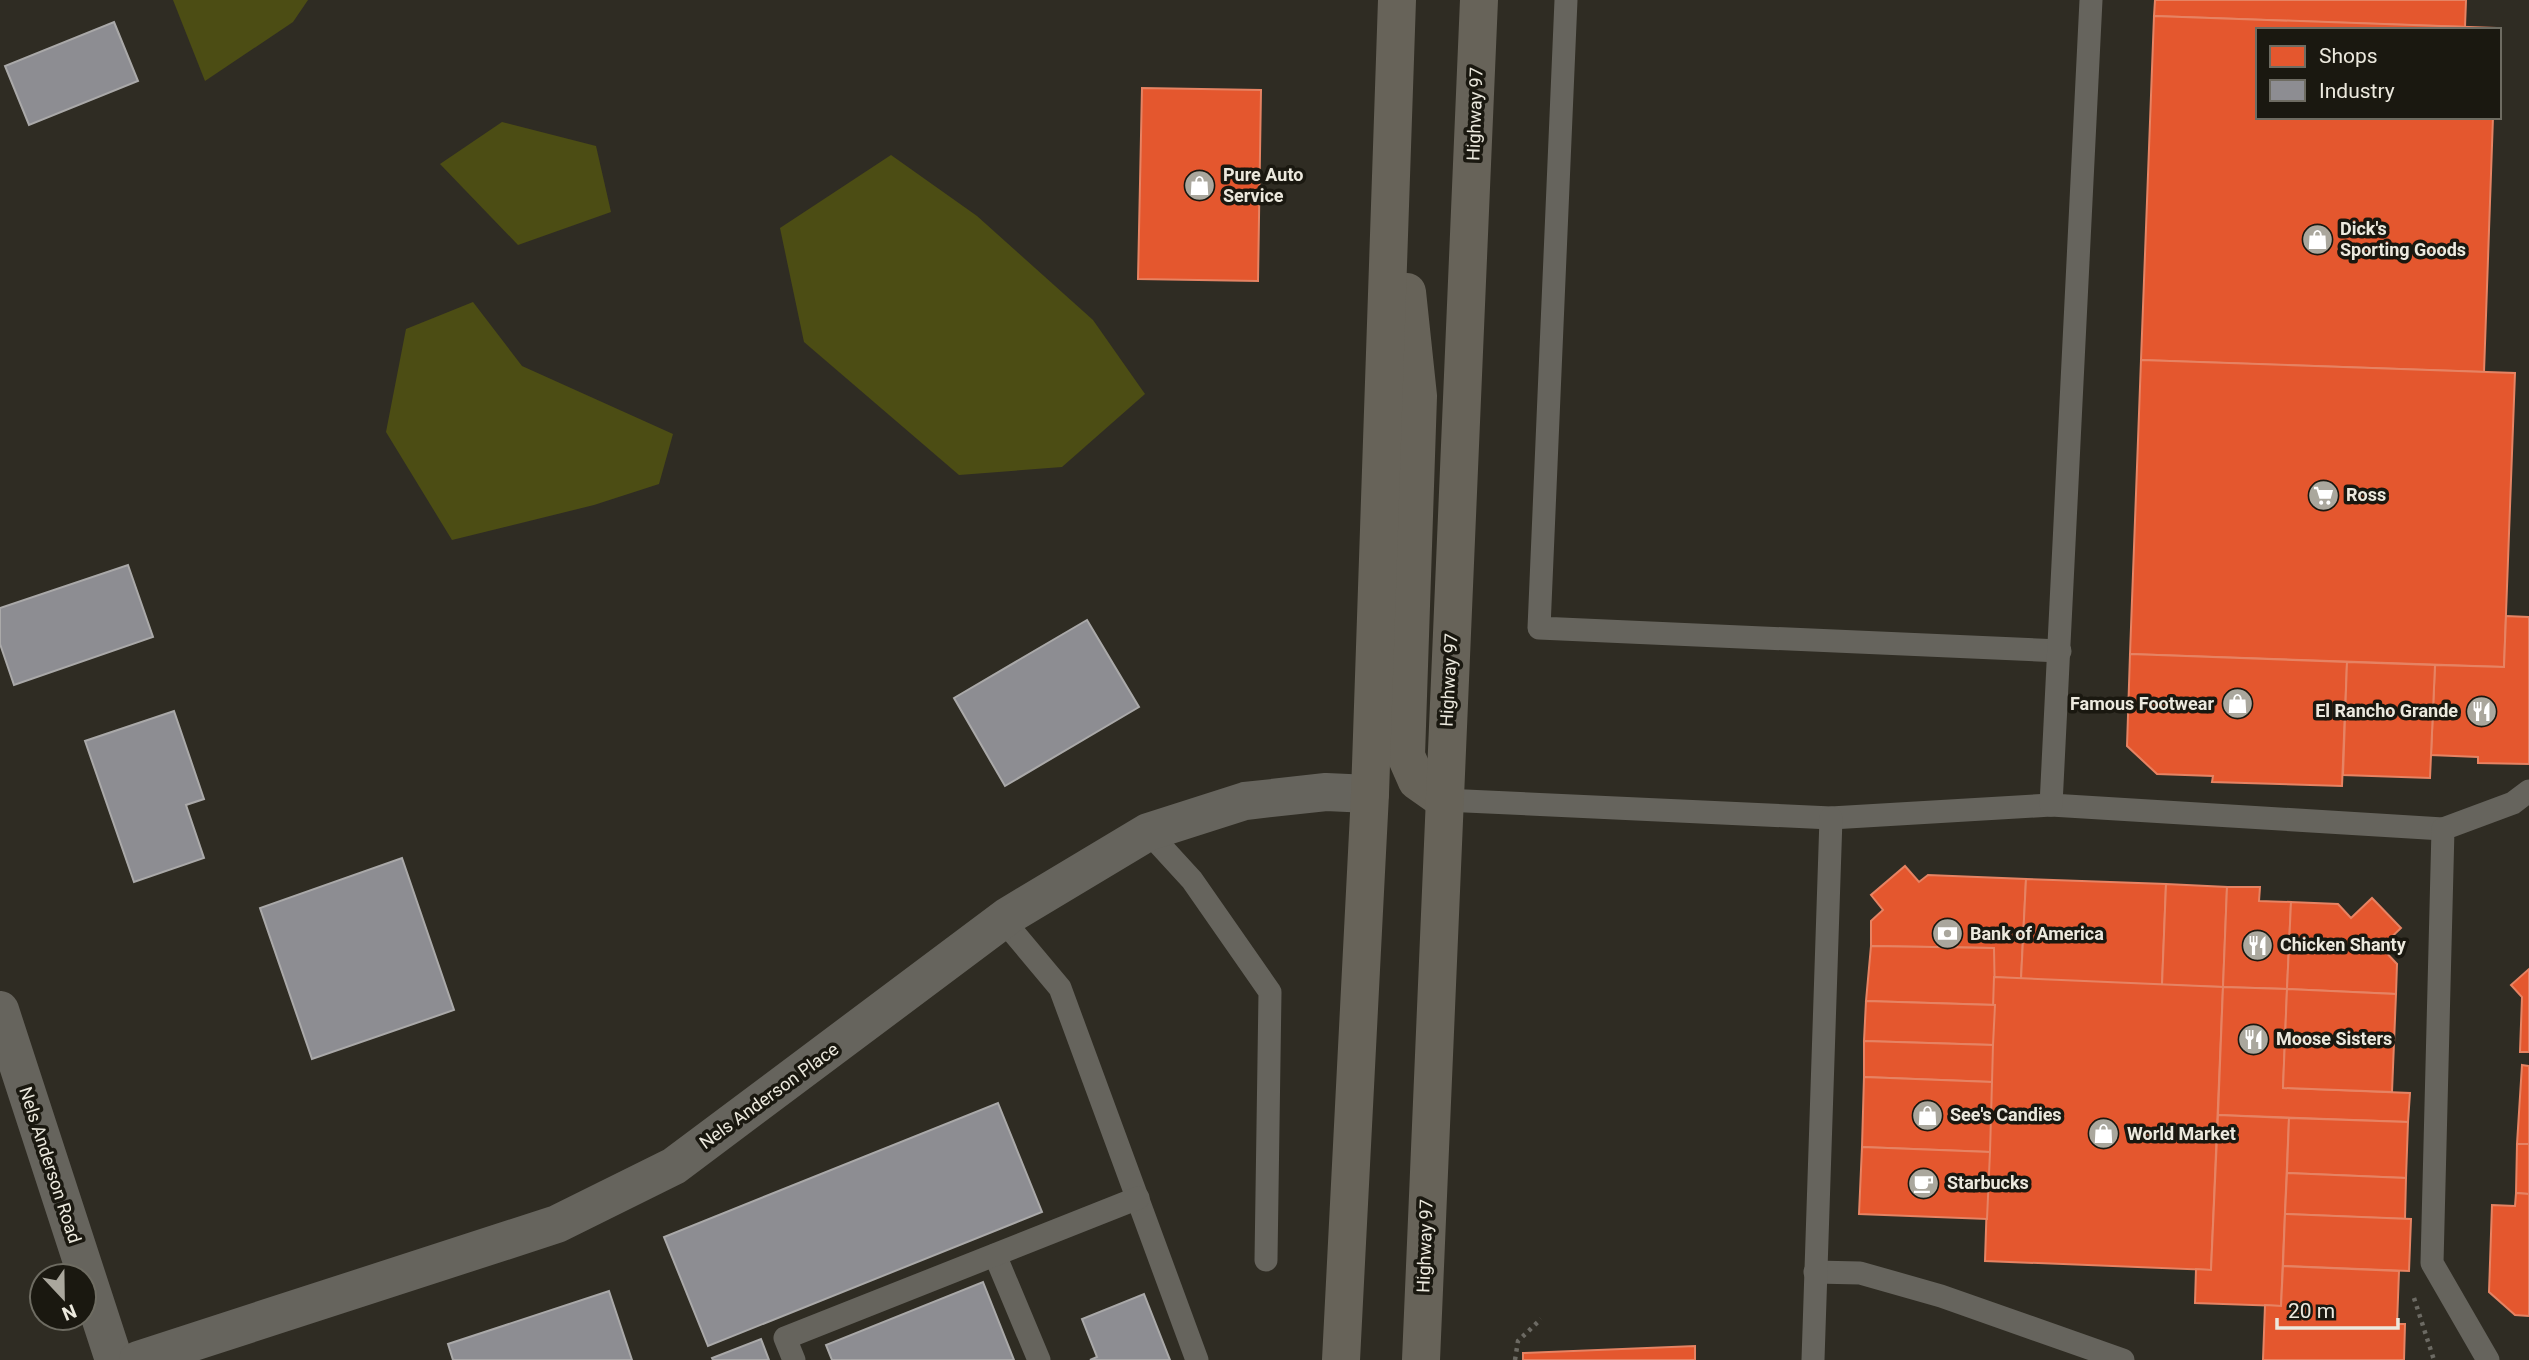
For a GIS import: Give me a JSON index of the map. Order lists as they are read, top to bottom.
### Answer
{
  "streets": {
    "main road": ["Highway 97"],
    "street": ["Nels Anderson Place", "Nels Anderson Road"]
  },
  "places": {
    "shop": [
      "Pure Auto Service",
      "Dick's Sporting Goods",
      "Famous Footwear",
      "See's Candies",
      "World Market"
    ],
    "supermarket": ["Ross"],
    "restaurant": ["El Rancho Grande", "Chicken Shanty", "Moose Sisters"],
    "bank": ["Bank of America"],
    "cafe": ["Starbucks"]
  },
  "legend": ["Shops", "Industry"],
  "scale_bar": "20 m",
  "north": "bottom"
}
